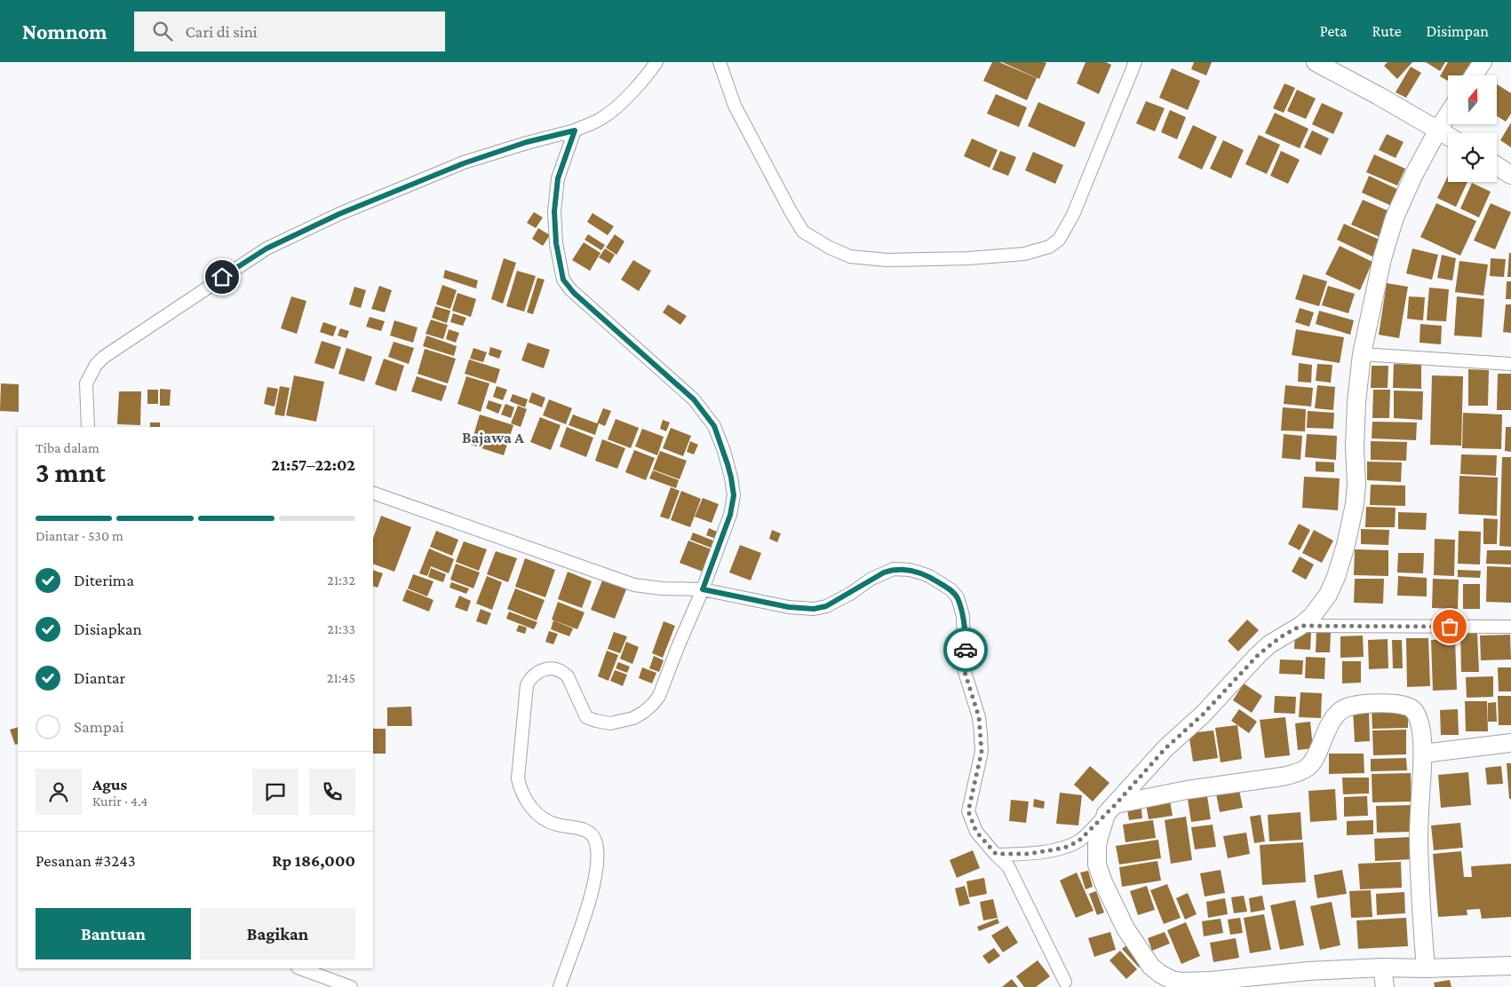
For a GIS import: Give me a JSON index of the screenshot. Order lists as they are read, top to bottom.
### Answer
{
  "districts": ["Bajawa A"],
  "north": "top",
  "page": {
    "header": "Nomnom",
    "search": "Cari di sini",
    "nav": ["Peta", "Rute", "Disimpan"],
    "heading": ["3 mnt", "Tiba dalam", "21:57–22:02"],
    "panel": [
      "Agus",
      "Kurir · 4.4",
      "Pesanan #3243",
      "Rp 186,000"
    ],
    "bar": "Diantar · 530 m",
    "list": [
      ["Diterima", "21:32"],
      ["Disiapkan", "21:33"],
      ["Diantar", "21:45"],
      "Sampai"
    ],
    "buttons": ["Bantuan", "Bagikan"]
  }
}
